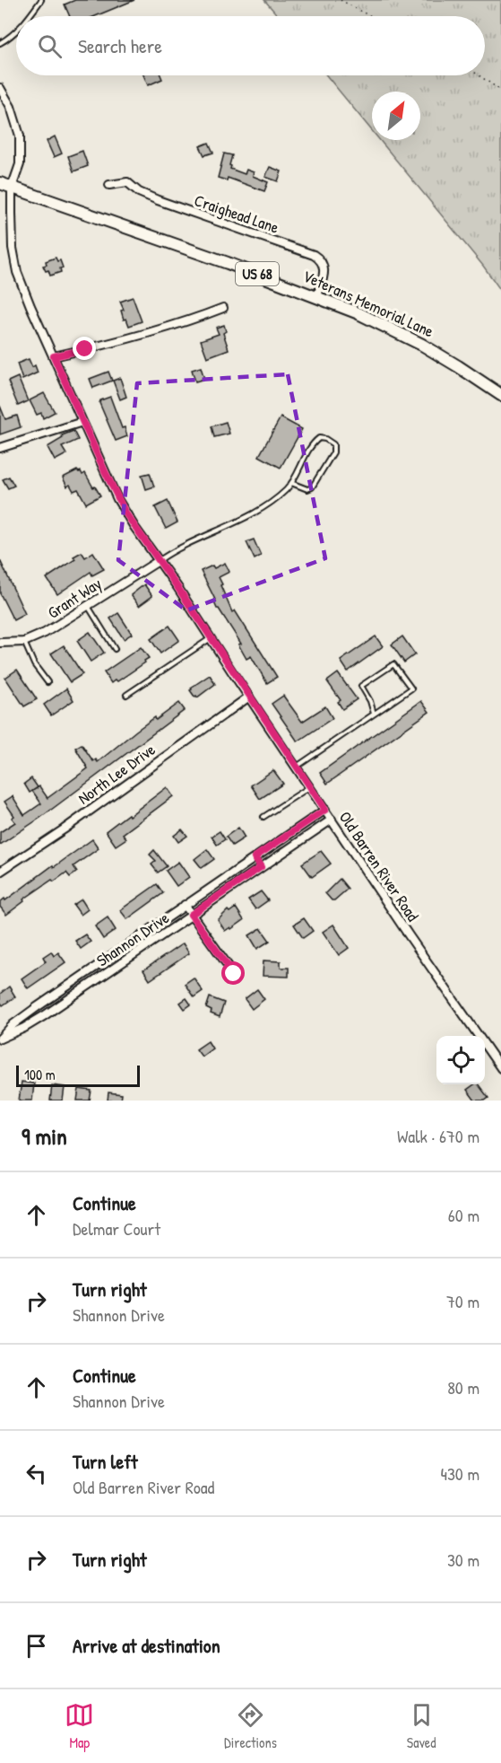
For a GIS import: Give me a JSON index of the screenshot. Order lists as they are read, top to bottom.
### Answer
{
  "streets": {
    "main road": ["US 68", "Veterans Memorial Lane"],
    "street": [
      "Craighead Lane",
      "Grant Way",
      "North Lee Drive",
      "Old Barren River Road",
      "Shannon Drive"
    ]
  },
  "crossings": [
    ["Craighead Lane", "Veterans Memorial Lane"],
    ["Veterans Memorial Lane", "Old Barren River Road"],
    ["Grant Way", "Old Barren River Road"],
    ["North Lee Drive", "Old Barren River Road"],
    ["Old Barren River Road", "Shannon Drive"]
  ],
  "scale_bar": "100 m",
  "north": "top right",
  "page": {
    "search": "Search here",
    "scale": "100 m",
    "heading": ["9 min", "Walk · 670 m"],
    "list": [
      ["Continue", "Delmar Court", "60 m"],
      ["Turn right", "Shannon Drive", "70 m"],
      ["Continue", "Shannon Drive", "80 m"],
      ["Turn left", "Old Barren River Road", "430 m"],
      ["Turn right", "30 m"],
      "Arrive at destination"
    ],
    "nav": ["Map", "Directions", "Saved"]
  }
}
